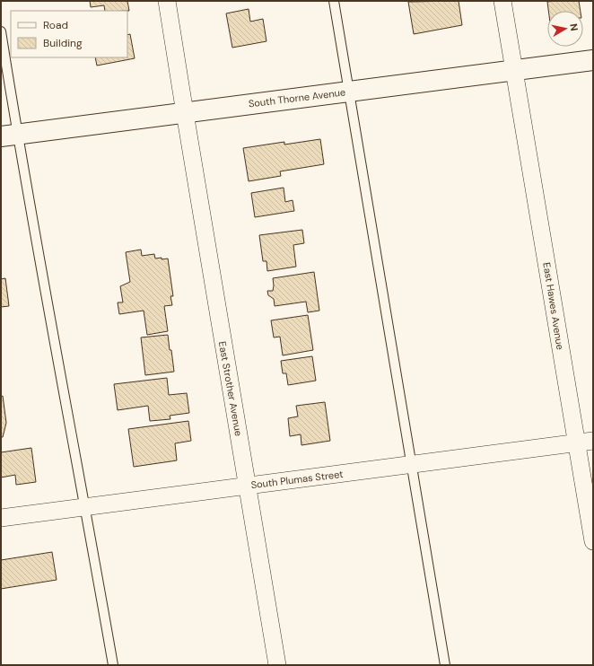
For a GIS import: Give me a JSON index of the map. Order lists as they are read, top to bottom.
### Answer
{
  "streets": {
    "main road": ["South Thorne Avenue"],
    "street": ["East Hawes Avenue", "East Strother Avenue", "South Plumas Street"]
  },
  "crossings": [
    ["South Thorne Avenue", "East Hawes Avenue"],
    ["South Thorne Avenue", "East Strother Avenue"],
    ["East Hawes Avenue", "South Plumas Street"],
    ["East Strother Avenue", "South Plumas Street"]
  ],
  "legend": ["Road", "Building"],
  "north": "right"
}
